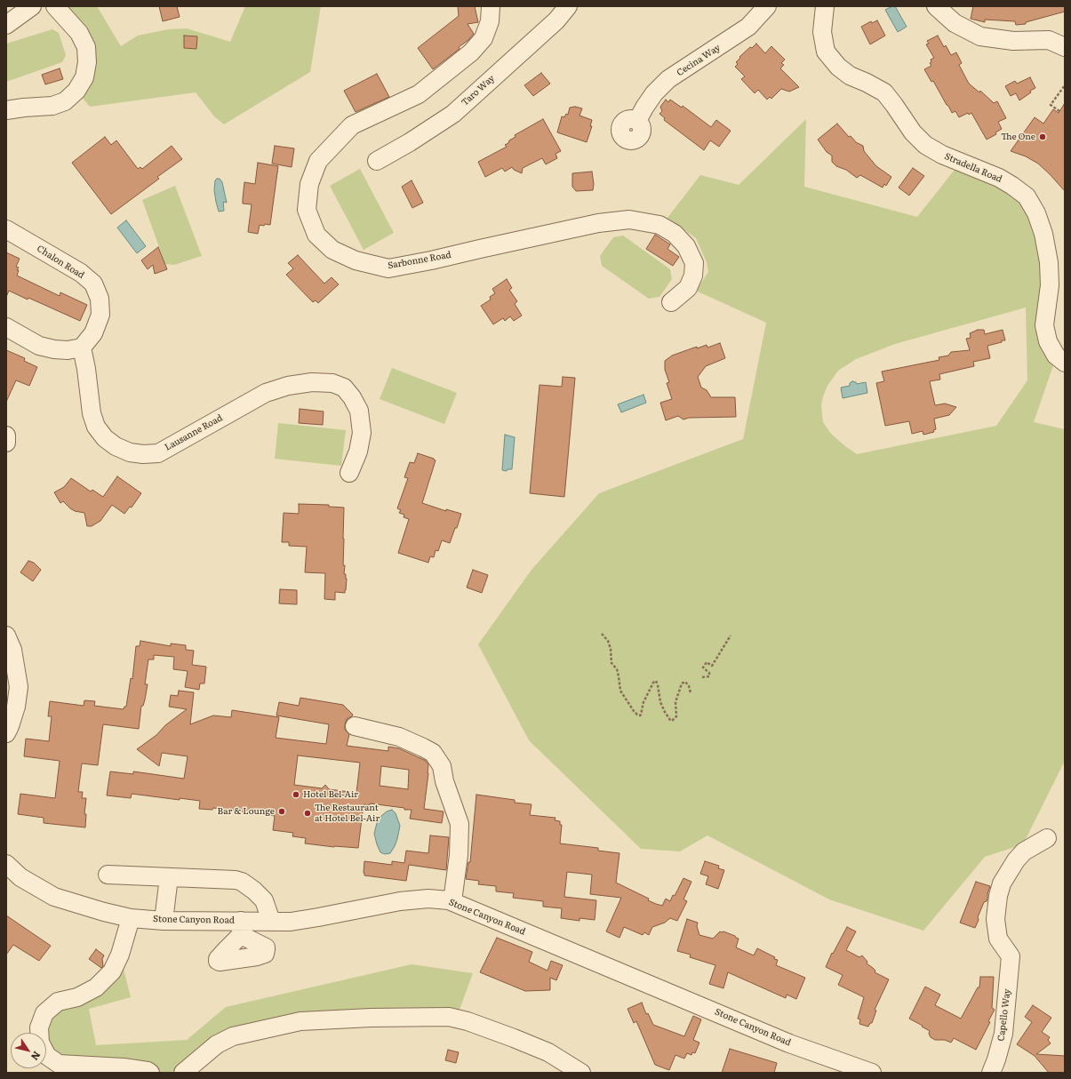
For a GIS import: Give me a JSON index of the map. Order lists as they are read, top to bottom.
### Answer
{
  "streets": {
    "street": [
      "Cecina Way",
      "Taro Way",
      "Stradella Road",
      "Sarbonne Road",
      "Chalon Road",
      "Lausanne Road",
      "Stone Canyon Road",
      "Capello Way"
    ]
  },
  "crossings": [
    ["Chalon Road", "Lausanne Road"]
  ],
  "places": [
    "The One",
    "Hotel Bel-Air",
    "Bar & Lounge",
    "The Restaurant at Hotel Bel-Air"
  ],
  "north": "bottom right"
}
